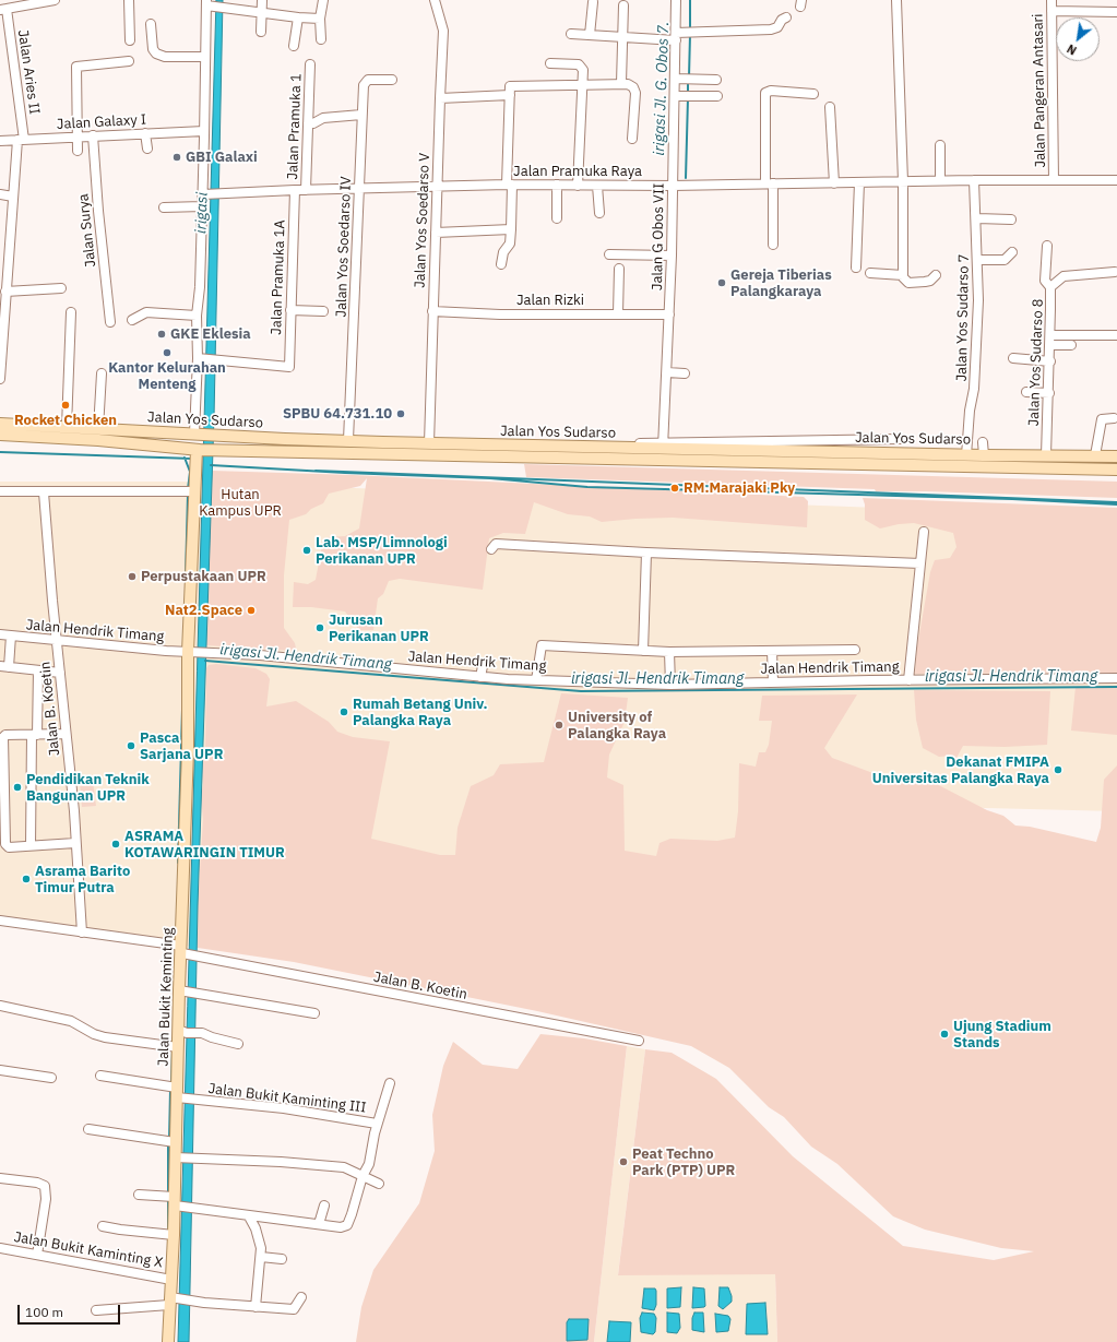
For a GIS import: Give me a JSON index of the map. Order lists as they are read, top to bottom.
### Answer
{
  "streets": {
    "main road": ["Jalan Yos Sudarso", "Jalan Bukit Keminting"],
    "street": [
      "Jalan Aries II",
      "Jalan Pangeran Antasari",
      "Jalan Galaxy I",
      "Jalan Pramuka 1",
      "Jalan Pramuka Raya",
      "Jalan Yos Soedarso V",
      "Jalan Surya",
      "Jalan G Obos VII",
      "Jalan Yos Soedarso IV",
      "Jalan Pramuka 1A",
      "Jalan Rizki",
      "Jalan Yos Sudarso 7",
      "Jalan Yos Sudarso 8",
      "Jalan Hendrik Timang",
      "Jalan B. Koetin",
      "Jalan Bukit Kaminting III",
      "Jalan Bukit Kaminting X"
    ]
  },
  "crossings": [
    ["Jalan Aries II", "Jalan Galaxy I"],
    ["Jalan Galaxy I", "Jalan Surya"],
    ["Jalan Pramuka 1", "Jalan Pramuka Raya"],
    ["Jalan Pramuka Raya", "Jalan Yos Soedarso V"],
    ["Jalan Pramuka Raya", "Jalan G Obos VII"],
    ["Jalan Pramuka Raya", "Jalan Yos Soedarso IV"],
    ["Jalan Pramuka Raya", "Jalan Pramuka 1A"],
    ["Jalan Yos Soedarso V", "Jalan Rizki"],
    ["Jalan Yos Soedarso V", "Jalan Yos Sudarso"],
    ["Jalan G Obos VII", "Jalan Rizki"],
    ["Jalan G Obos VII", "Jalan Yos Sudarso"],
    ["Jalan Yos Soedarso IV", "Jalan Yos Sudarso"],
    ["Jalan Yos Sudarso 7", "Jalan Yos Sudarso"],
    ["Jalan Yos Sudarso 8", "Jalan Yos Sudarso"],
    ["Jalan Yos Sudarso", "Jalan Bukit Keminting"],
    ["Jalan Hendrik Timang", "Jalan B. Koetin"],
    ["Jalan Hendrik Timang", "Jalan Bukit Keminting"],
    ["Jalan B. Koetin", "Jalan Bukit Keminting"],
    ["Jalan Bukit Keminting", "Jalan Bukit Kaminting III"],
    ["Jalan Bukit Keminting", "Jalan Bukit Kaminting X"]
  ],
  "water": ["irigasi Jl. G. Obos 7.", "irigasi", "irigasi Jl. Hendrik Timang"],
  "parks": ["Hutan Kampus UPR"],
  "places": [
    "GBI Galaxi",
    "Gereja Tiberias Palangkaraya",
    "GKE Eklesia",
    "Kantor Kelurahan Menteng",
    "Rocket Chicken",
    "SPBU 64.731.10",
    "RM.Marajaki Pky",
    "Lab. MSP/Limnologi Perikanan UPR",
    "Perpustakaan UPR",
    "Nat2.Space",
    "Jurusan Perikanan UPR",
    "Rumah Betang Univ. Palangka Raya",
    "University of Palangka Raya",
    "Pasca Sarjana UPR",
    "Dekanat FMIPA Universitas Palangka Raya",
    "Pendidikan Teknik Bangunan UPR",
    "ASRAMA KOTAWARINGIN TIMUR",
    "Asrama Barito Timur Putra",
    "Ujung Stadium Stands",
    "Peat Techno Park (PTP) UPR"
  ],
  "scale_bar": "100 m",
  "north": "bottom left"
}
